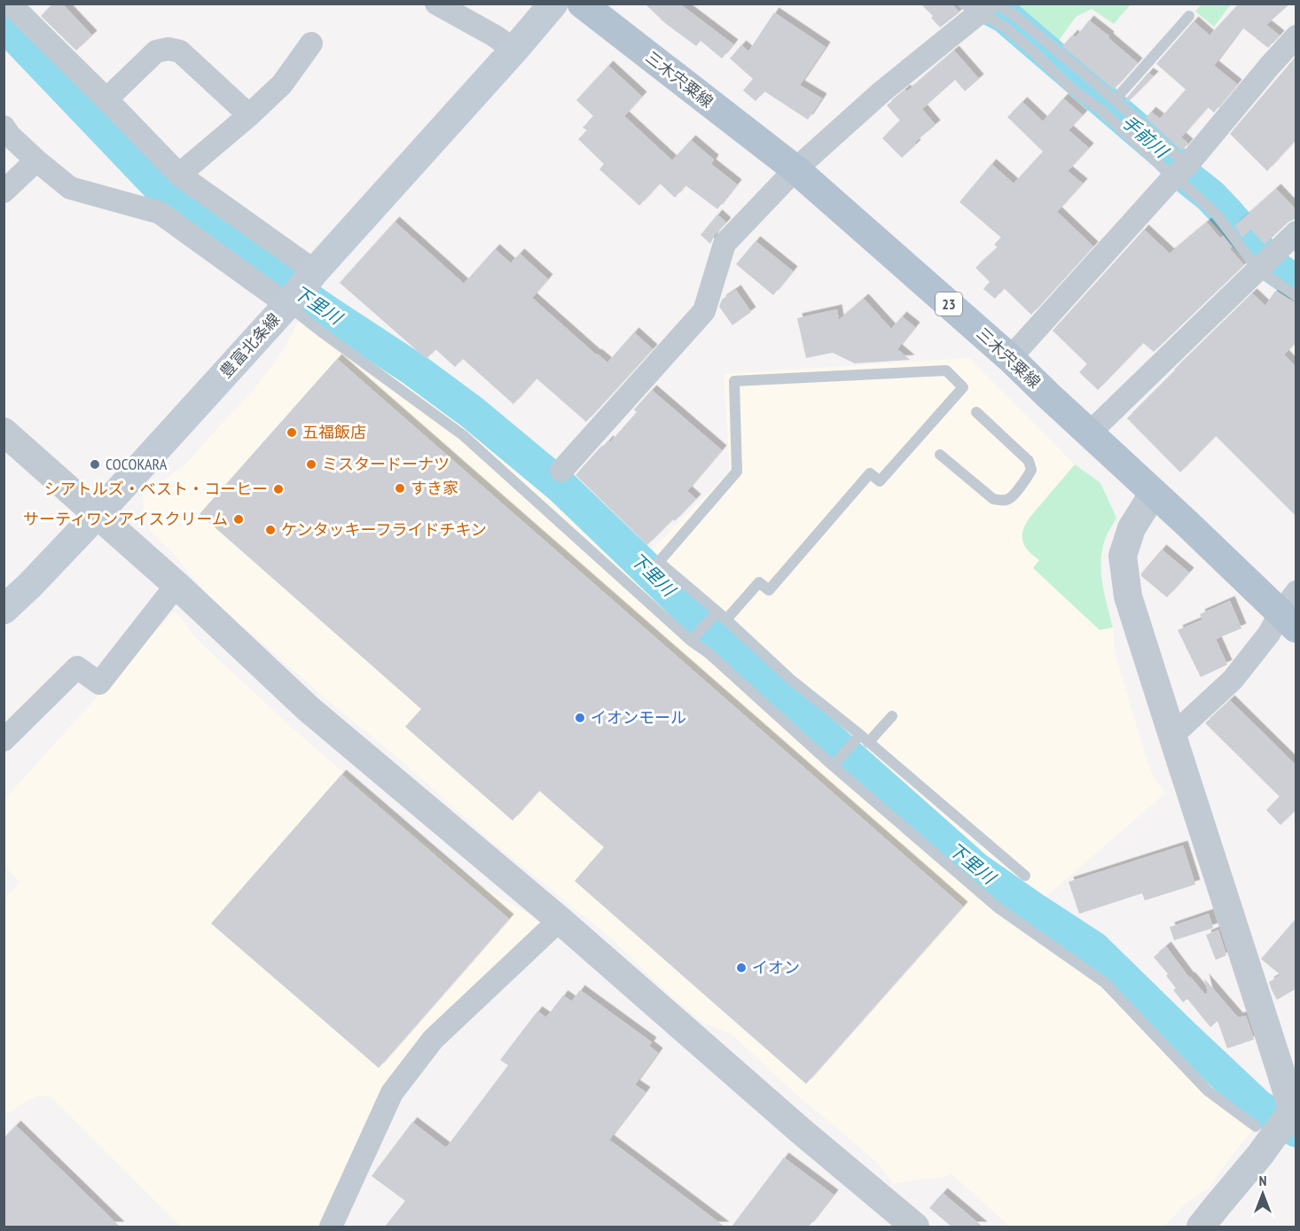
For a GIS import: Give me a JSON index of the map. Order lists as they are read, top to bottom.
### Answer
{
  "streets": {
    "main road": ["三木宍粟線", "23", "豊富北条線"]
  },
  "water": ["手前川", "下里川"],
  "places": [
    "五福飯店",
    "COCOKARA",
    "ミスタードーナツ",
    "すき家",
    "シアトルズ・ベスト・コーヒー",
    "サーティワンアイスクリーム",
    "ケンタッキーフライドチキン",
    "イオンモール",
    "イオン"
  ],
  "north": "top"
}
